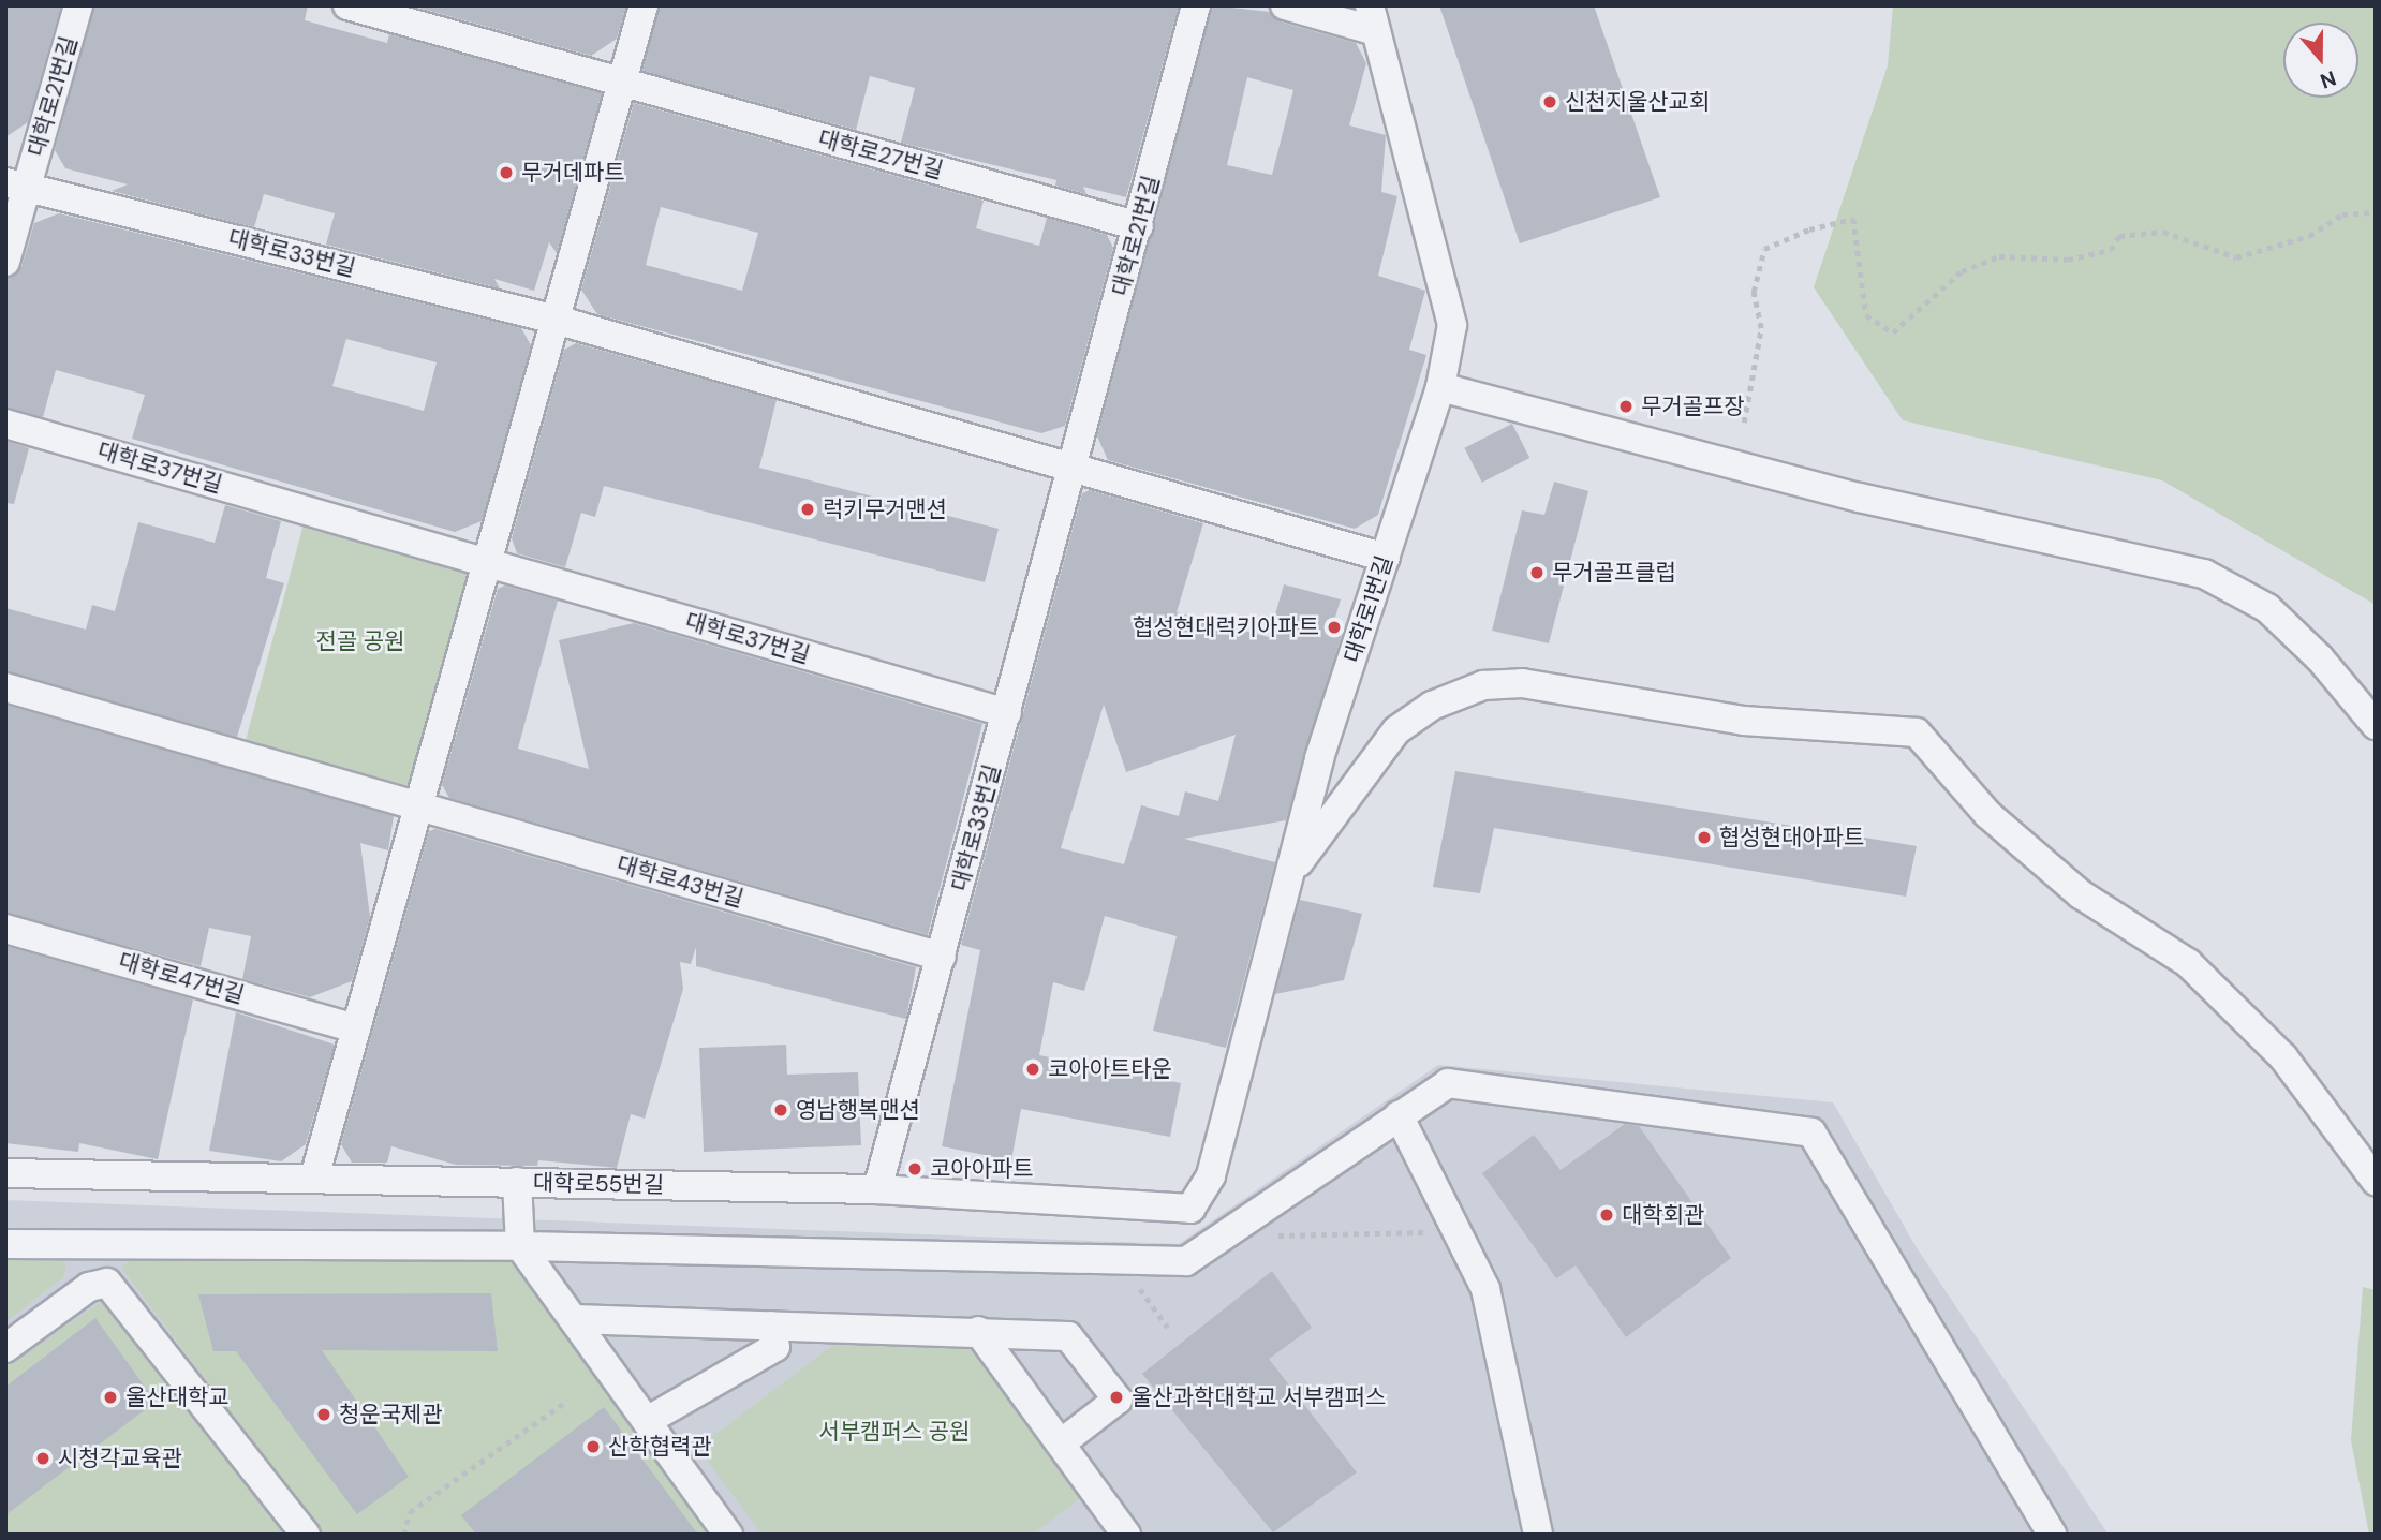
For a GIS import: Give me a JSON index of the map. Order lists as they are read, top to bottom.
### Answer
{
  "streets": {
    "street": [
      "대학로21번길",
      "대학로27번길",
      "대학로33번길",
      "대학로37번길",
      "대학로1번길",
      "대학로43번길",
      "대학로47번길",
      "대학로55번길"
    ]
  },
  "crossings": [
    ["대학로21번길", "대학로27번길"],
    ["대학로21번길", "대학로33번길"],
    ["대학로33번길", "대학로37번길"],
    ["대학로33번길", "대학로1번길"],
    ["대학로33번길", "대학로43번길"],
    ["대학로33번길", "대학로55번길"],
    ["대학로1번길", "대학로55번길"]
  ],
  "parks": ["전골 공원", "서부캠퍼스 공원"],
  "places": [
    "신천지울산교회",
    "무거데파트",
    "무거골프장",
    "럭키무거맨션",
    "무거골프클럽",
    "협성현대럭키아파트",
    "협성현대아파트",
    "코아아트타운",
    "영남행복맨션",
    "코아아파트",
    "대학회관",
    "울산대학교",
    "울산과학대학교 서부캠퍼스",
    "청운국제관",
    "산학협력관",
    "시청각교육관"
  ],
  "north": "bottom"
}
